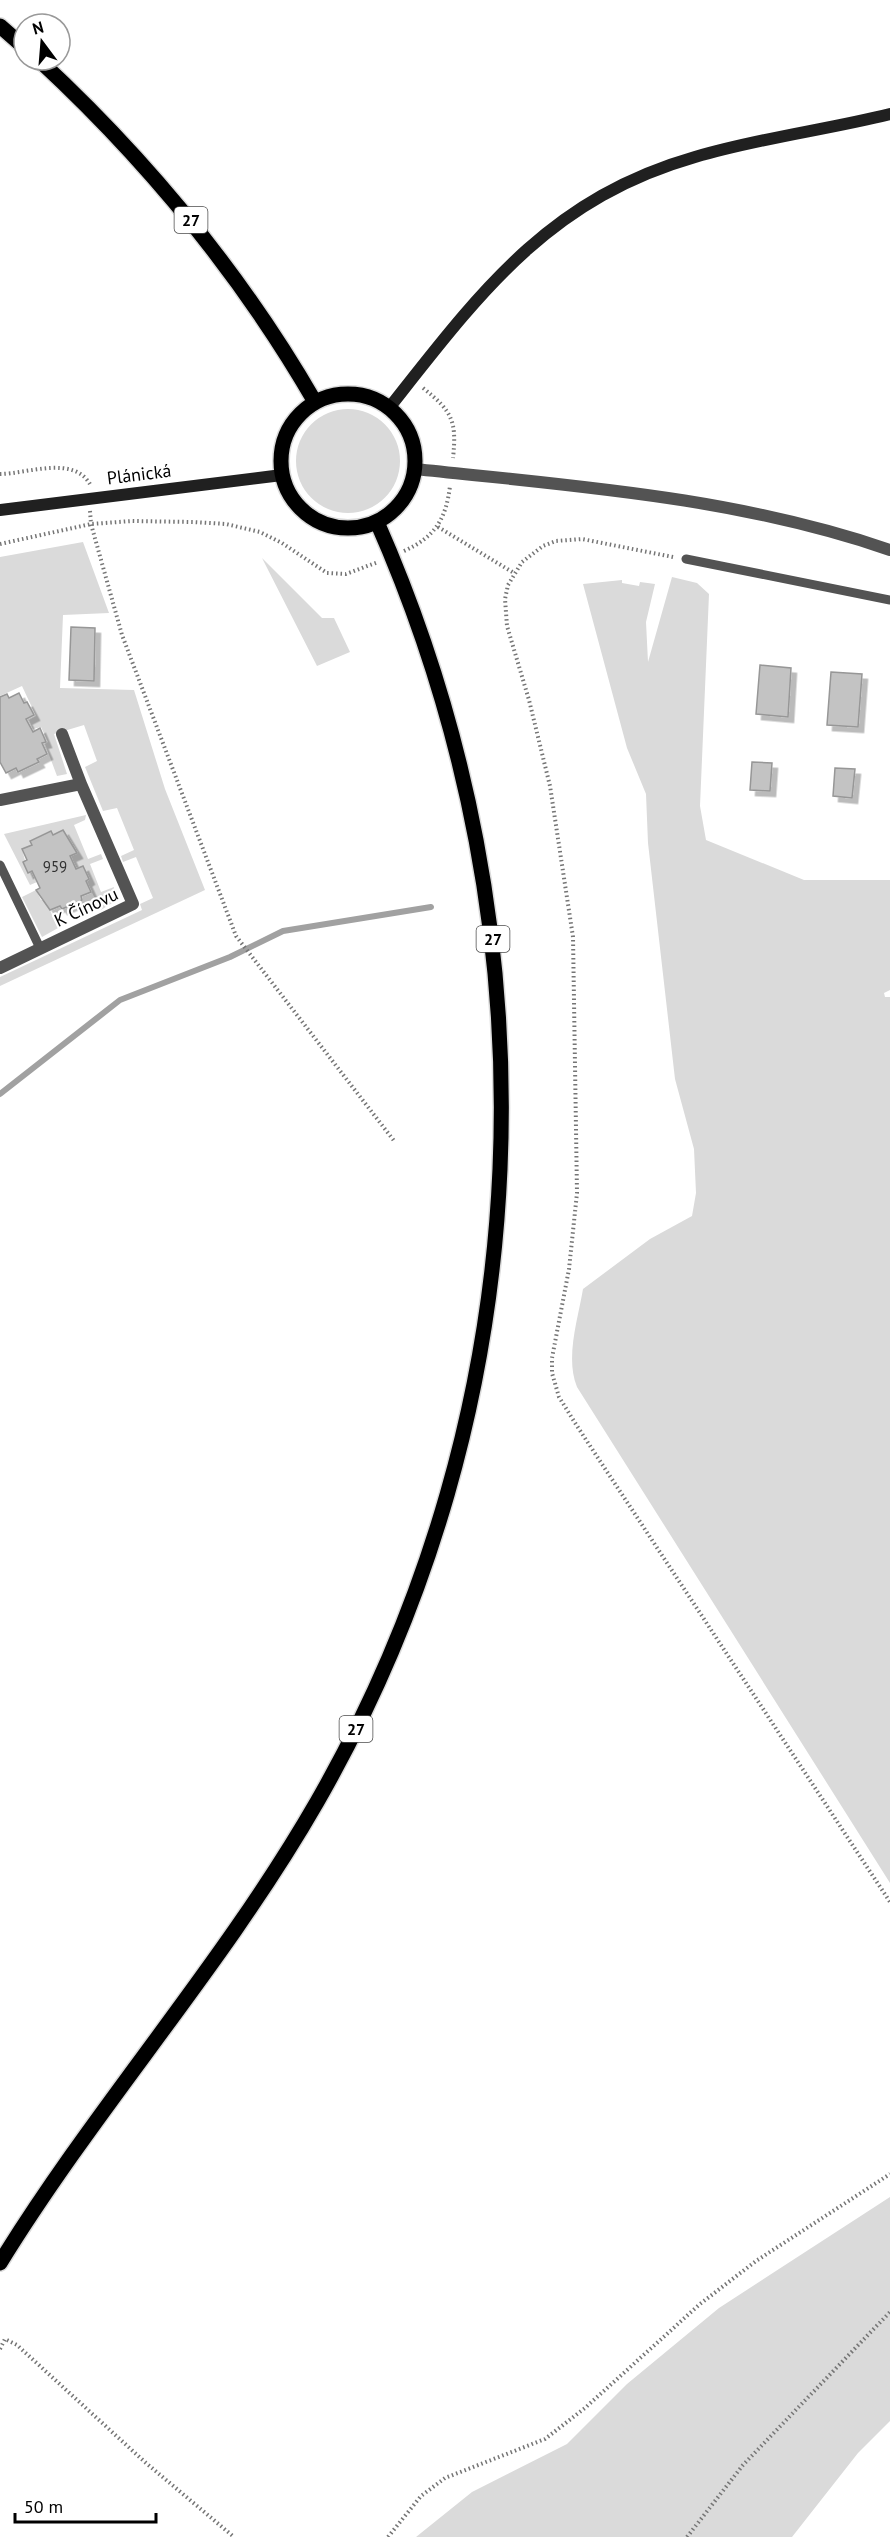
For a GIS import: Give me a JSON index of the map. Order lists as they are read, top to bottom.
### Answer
{
  "streets": {
    "main road": ["27", "Plánická"],
    "street": ["K Čínovu"]
  },
  "crossings": [
    ["27", "Plánická"]
  ],
  "house_numbers": ["959"],
  "scale_bar": "50 m",
  "north": "top"
}
